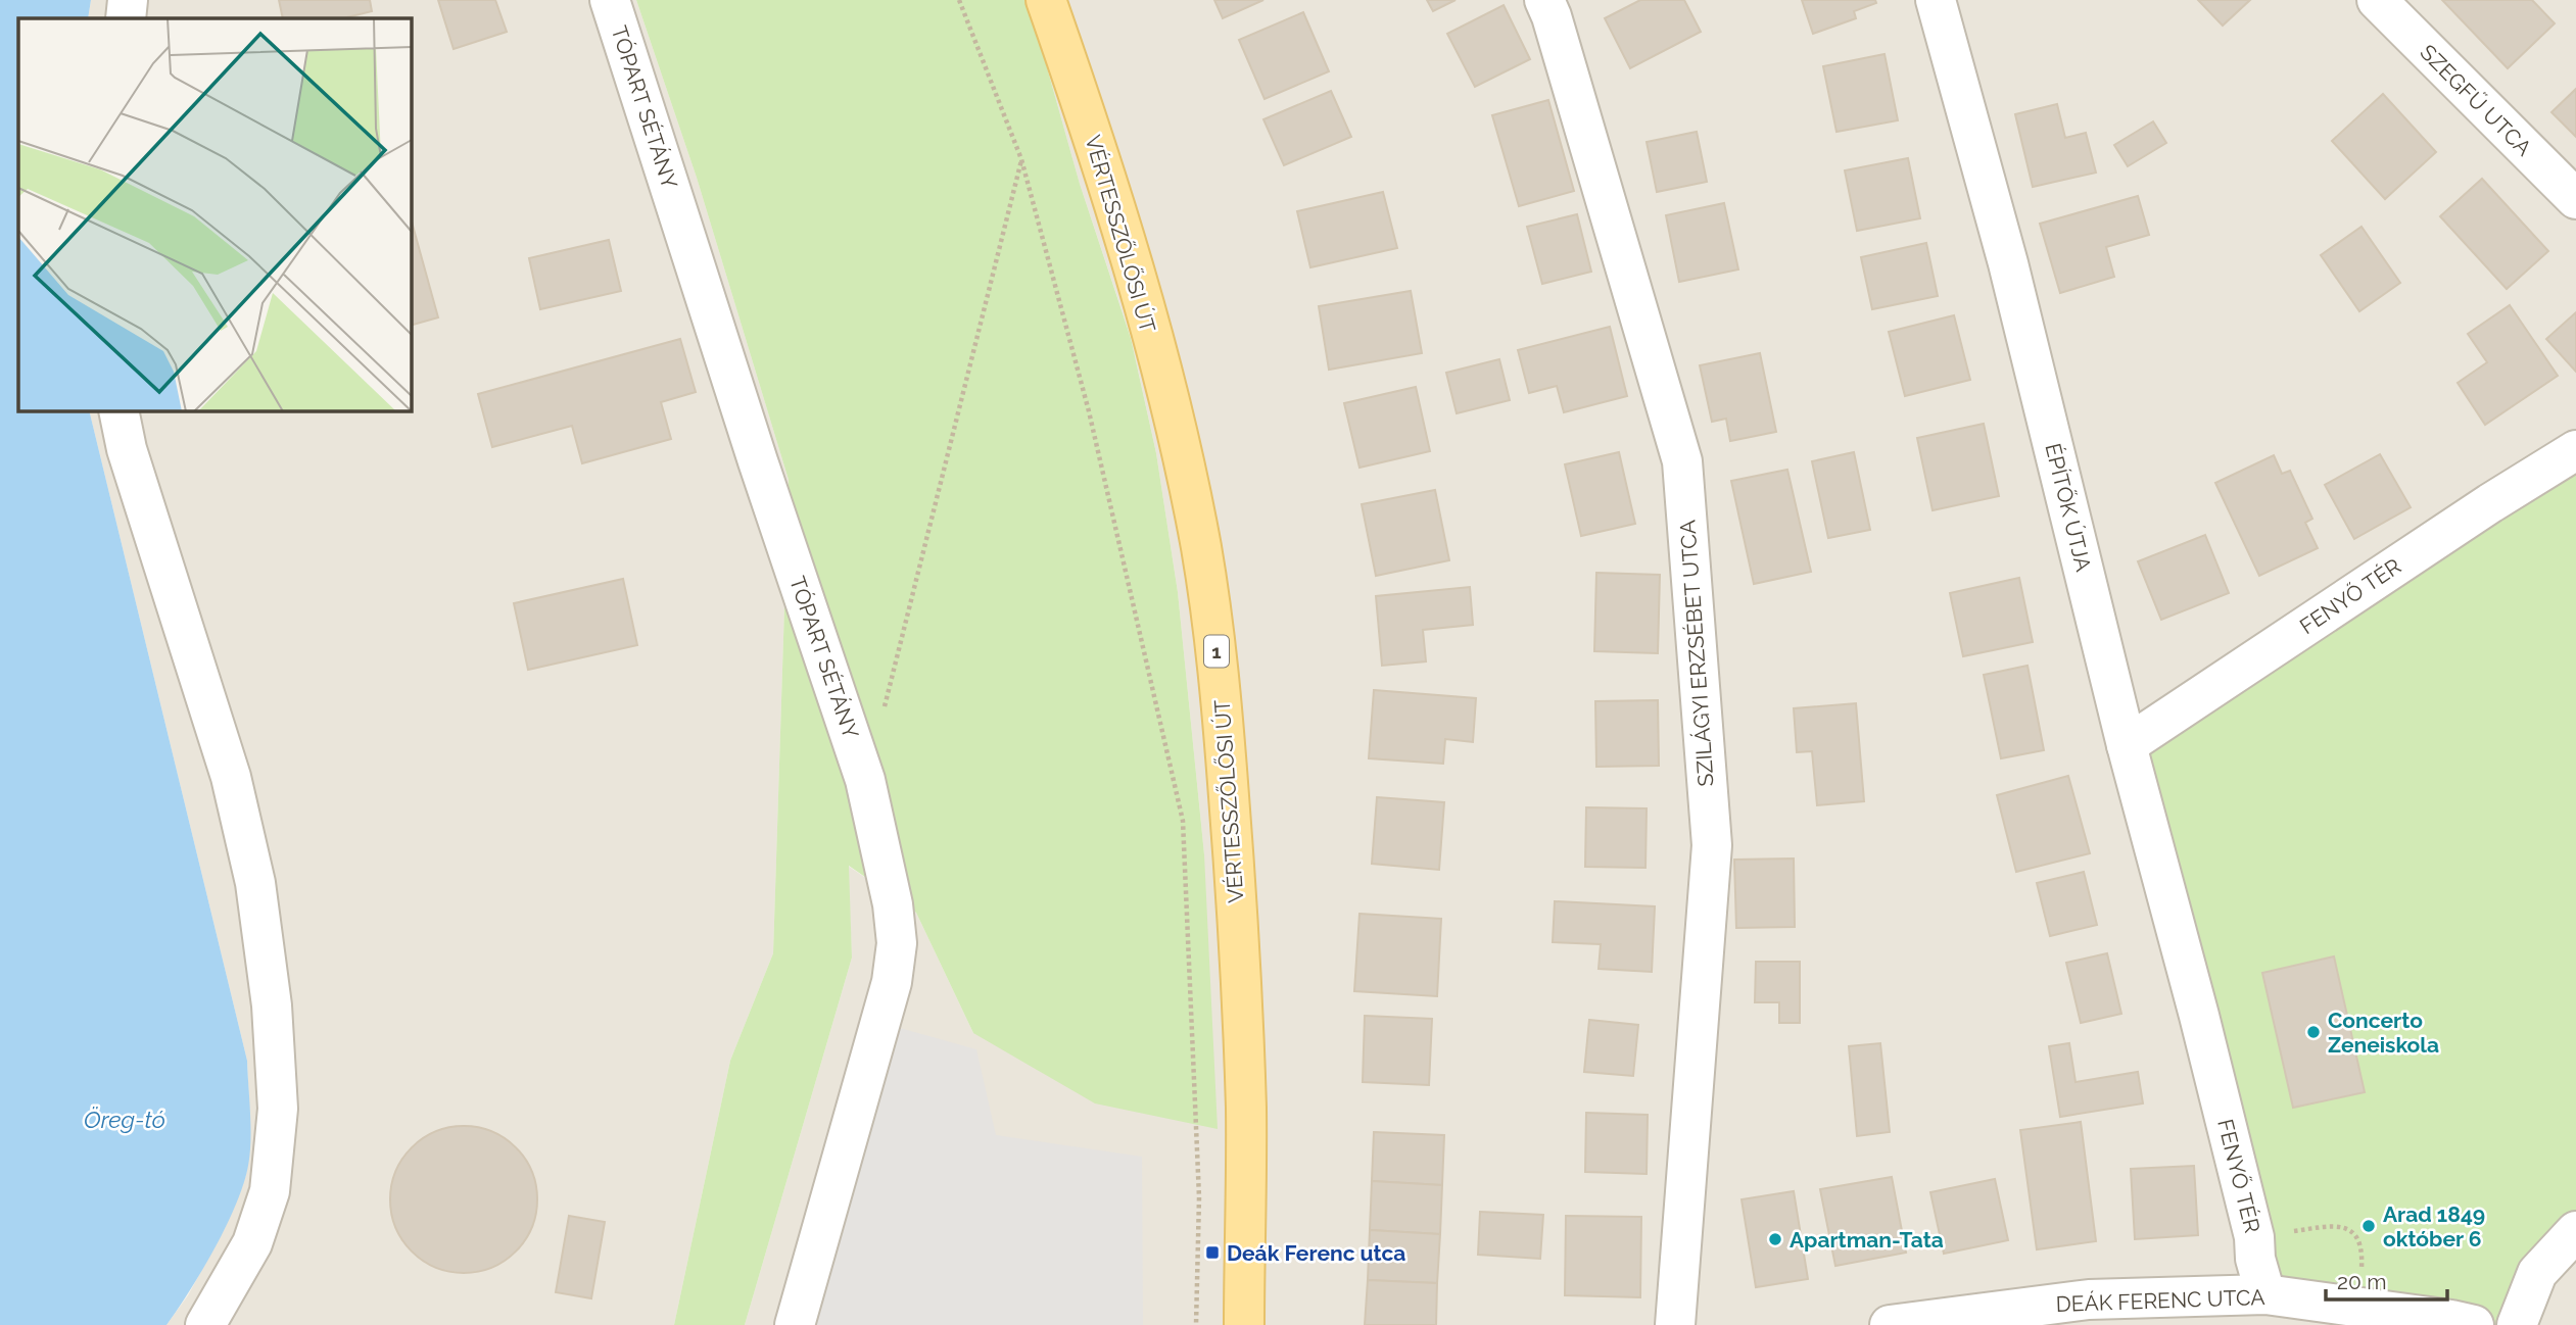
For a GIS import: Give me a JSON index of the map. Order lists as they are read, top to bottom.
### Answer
{
  "streets": {
    "main road": ["VÉRTESSZŐLŐSI ÚT", "1"],
    "street": [
      "SZEGFŰ UTCA",
      "TÓPART SÉTÁNY",
      "ÉPÍTŐK ÚTJA",
      "FENYŐ TÉR",
      "SZILÁGYI ERZSÉBET UTCA",
      "DEÁK FERENC UTCA"
    ]
  },
  "crossings": [
    ["ÉPÍTŐK ÚTJA", "FENYŐ TÉR"],
    ["FENYŐ TÉR", "DEÁK FERENC UTCA"]
  ],
  "water": ["Öreg-tó"],
  "places": {
    "other": ["Concerto Zeneiskola", "Arad 1849 október 6", "Apartman-Tata"],
    "transit": ["Deák Ferenc utca"]
  },
  "scale_bar": "20 m"
}
